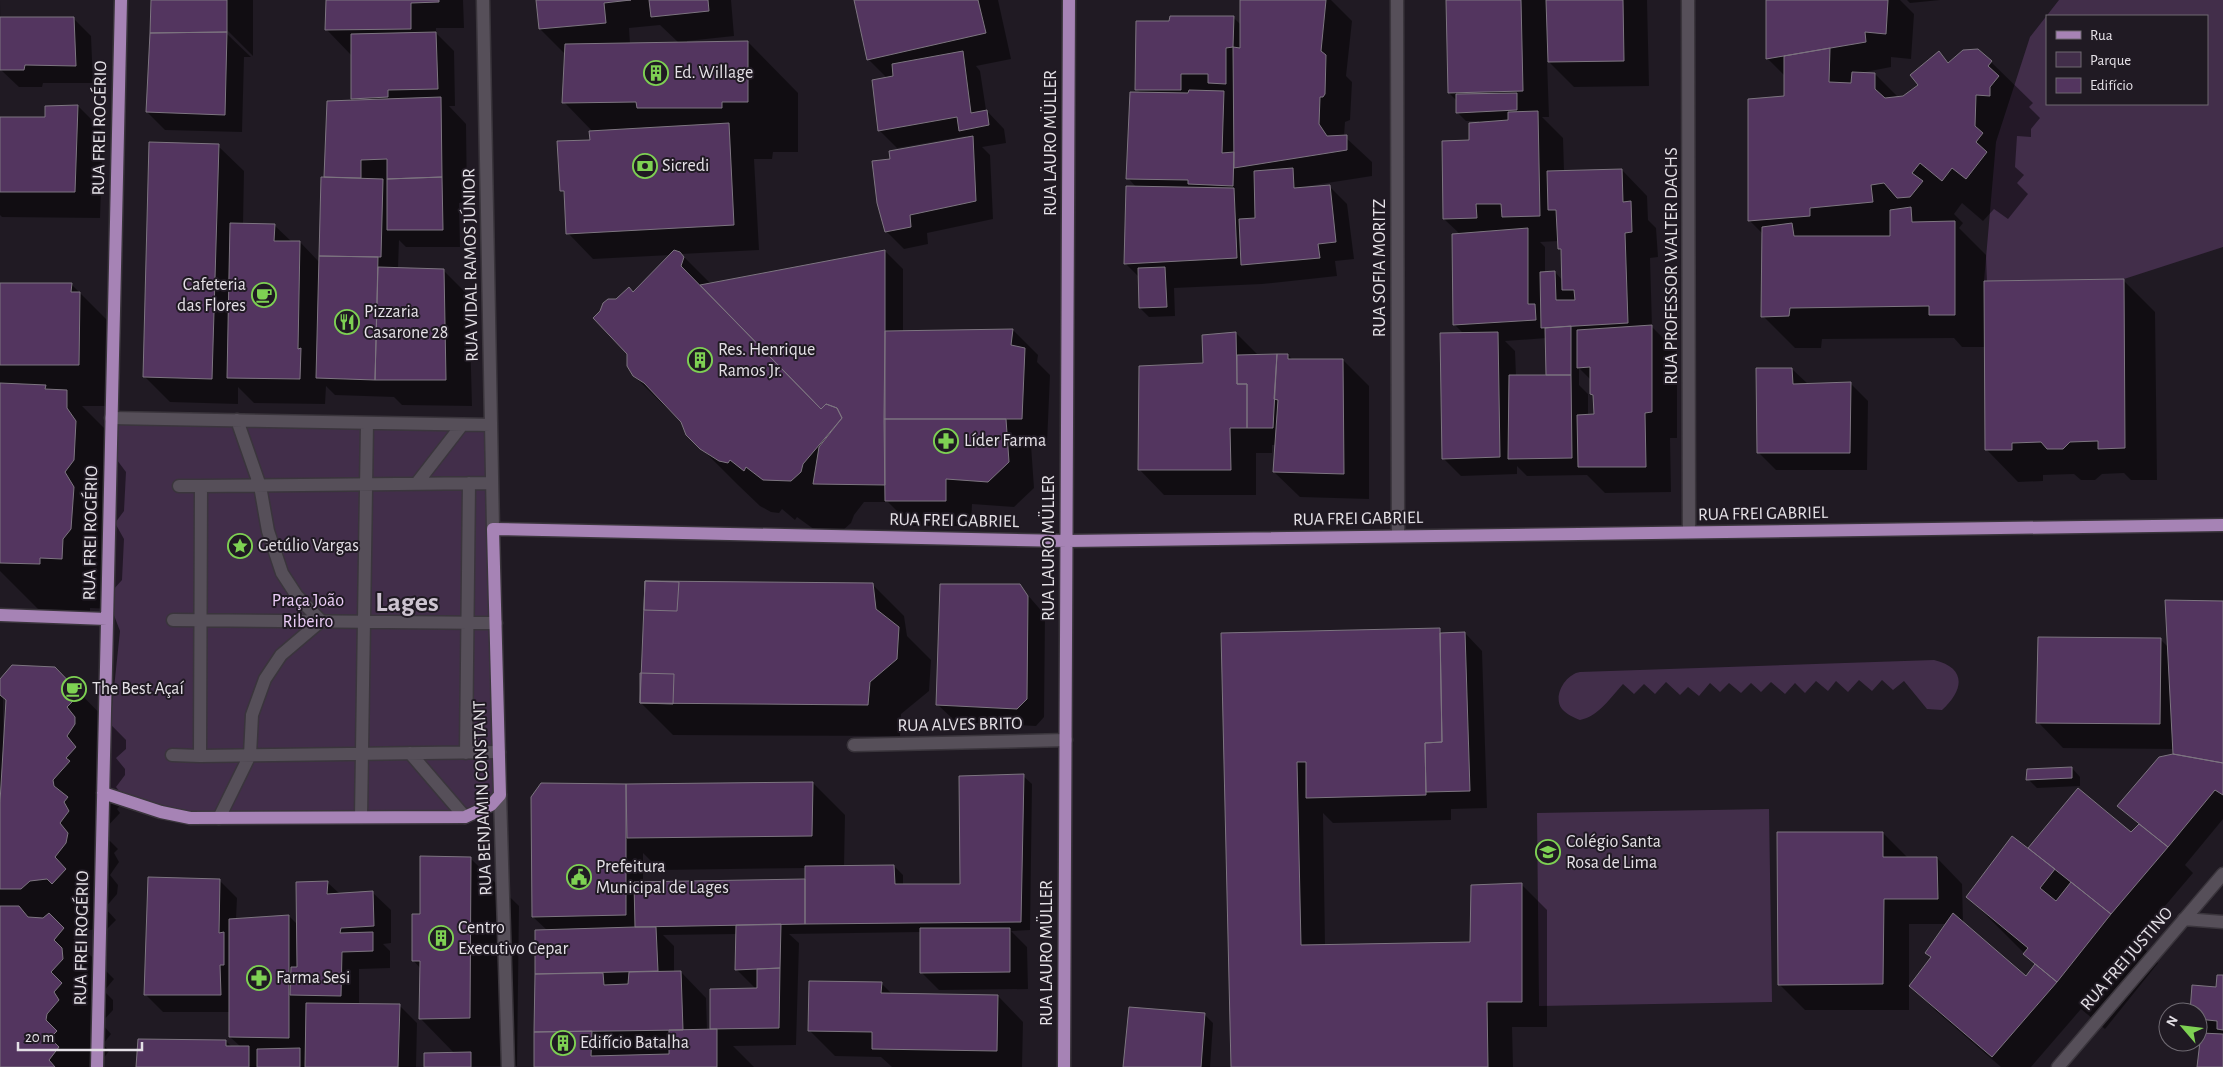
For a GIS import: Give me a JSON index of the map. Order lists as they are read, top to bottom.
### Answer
{
  "streets": {
    "main road": [
      "RUA FREI ROGÉRIO",
      "RUA LAURO MÜLLER",
      "RUA FREI GABRIEL",
      "RUA BENJAMIN CONSTANT"
    ],
    "street": [
      "RUA VIDAL RAMOS JÚNIOR",
      "RUA PROFESSOR WALTER DACHS",
      "RUA SOFIA MORITZ",
      "RUA ALVES BRITO",
      "RUA FREI JUSTINO"
    ]
  },
  "crossings": [
    ["RUA LAURO MÜLLER", "RUA FREI GABRIEL"],
    ["RUA LAURO MÜLLER", "RUA ALVES BRITO"],
    ["RUA VIDAL RAMOS JÚNIOR", "RUA FREI GABRIEL"],
    ["RUA VIDAL RAMOS JÚNIOR", "RUA BENJAMIN CONSTANT"],
    ["RUA PROFESSOR WALTER DACHS", "RUA FREI GABRIEL"],
    ["RUA SOFIA MORITZ", "RUA FREI GABRIEL"],
    ["RUA FREI GABRIEL", "RUA BENJAMIN CONSTANT"]
  ],
  "districts": ["Lages"],
  "parks": ["Praça João Ribeiro"],
  "places": {
    "building": [
      "Ed. Willage",
      "Res. Henrique Ramos Jr.",
      "Centro Executivo Cepar",
      "Edifício Batalha"
    ],
    "bank": ["Sicredi"],
    "cafe": ["Cafeteria das Flores", "The Best Açaí"],
    "restaurant": ["Pizzaria Casarone 28"],
    "pharmacy": ["Líder Farma", "Farma Sesi"],
    "place": ["Getúlio Vargas"],
    "school or university": ["Colégio Santa Rosa de Lima"],
    "public building": ["Prefeitura Municipal de Lages"]
  },
  "legend": ["Rua", "Parque", "Edifício"],
  "scale_bar": "20 m",
  "north": "top left"
}
